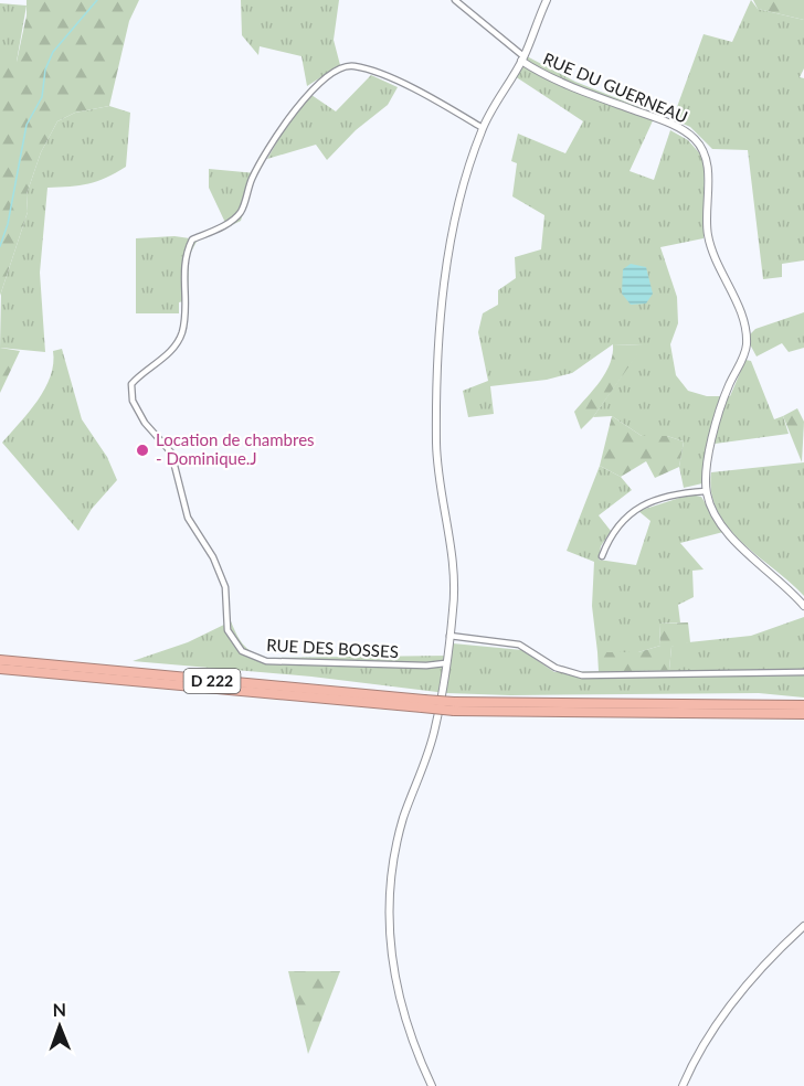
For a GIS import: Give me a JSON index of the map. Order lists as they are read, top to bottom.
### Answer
{
  "streets": {
    "highway": ["D 222"],
    "street": ["RUE DU GUERNEAU", "RUE DES BOSSES"]
  },
  "places": ["Location de chambres - Dominique.J"],
  "north": "top"
}
